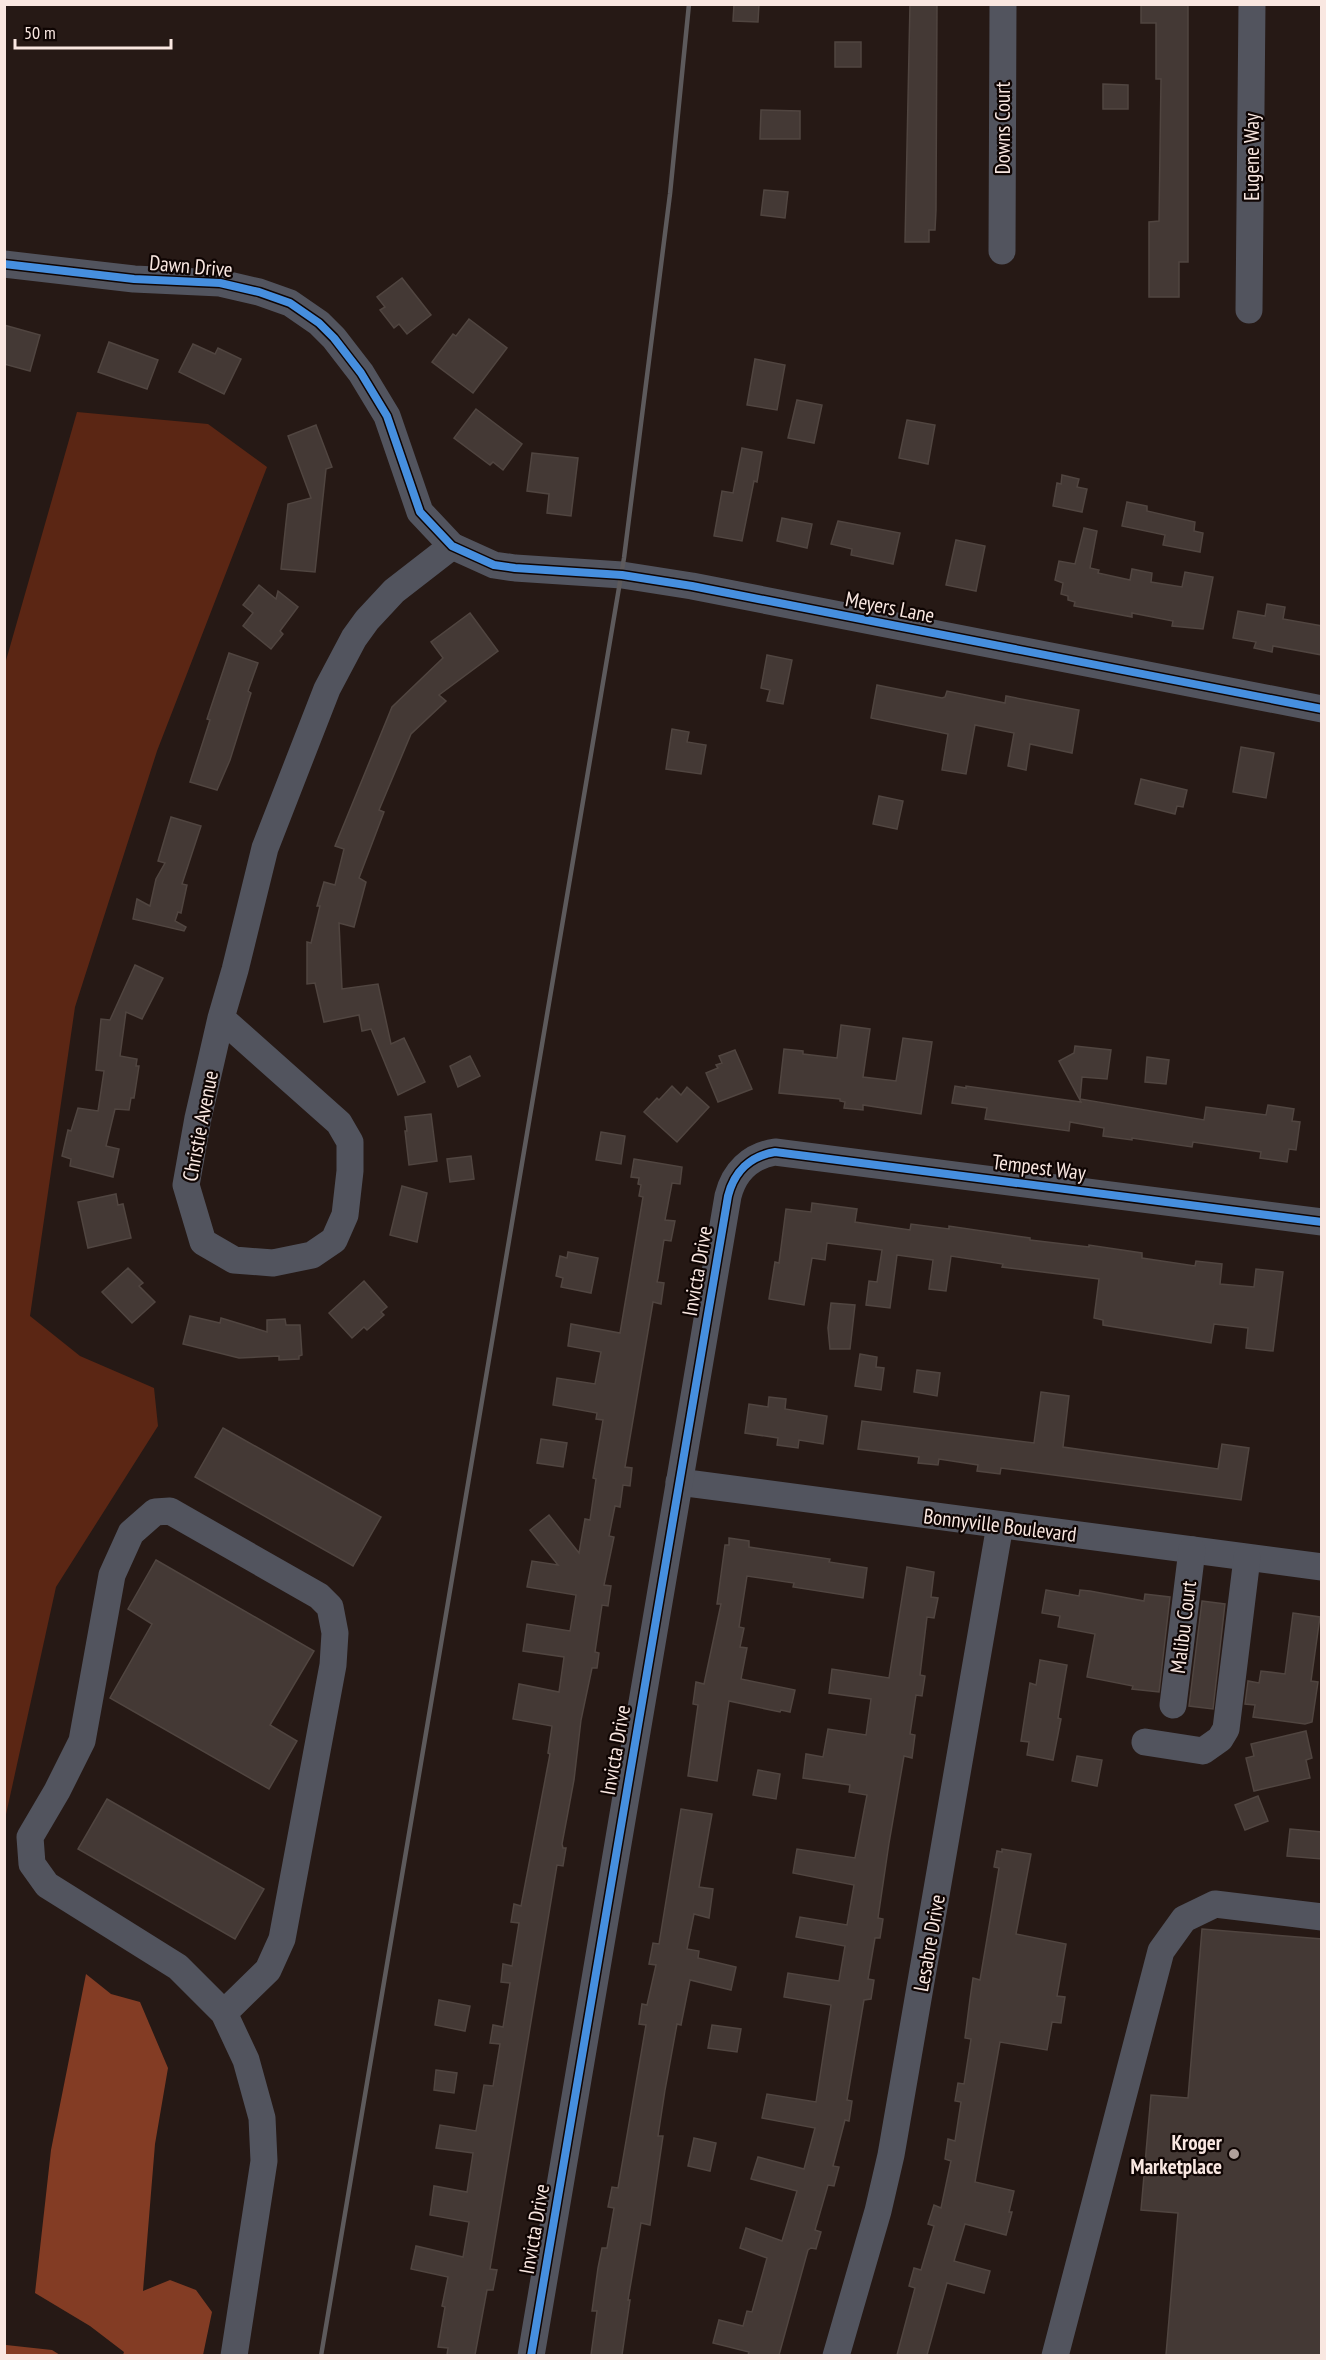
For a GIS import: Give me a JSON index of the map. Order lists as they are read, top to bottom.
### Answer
{
  "streets": {
    "street": [
      "Downs Court",
      "Eugene Way",
      "Dawn Drive",
      "Meyers Lane",
      "Christie Avenue",
      "Tempest Way",
      "Invicta Drive",
      "Bonnyville Boulevard",
      "Malibu Court",
      "Lesabre Drive"
    ]
  },
  "crossings": [
    ["Dawn Drive", "Meyers Lane"],
    ["Dawn Drive", "Christie Avenue"],
    ["Meyers Lane", "Christie Avenue"],
    ["Tempest Way", "Invicta Drive"],
    ["Invicta Drive", "Bonnyville Boulevard"],
    ["Bonnyville Boulevard", "Malibu Court"],
    ["Bonnyville Boulevard", "Lesabre Drive"]
  ],
  "places": ["Kroger Marketplace"],
  "scale_bar": "50 m"
}
